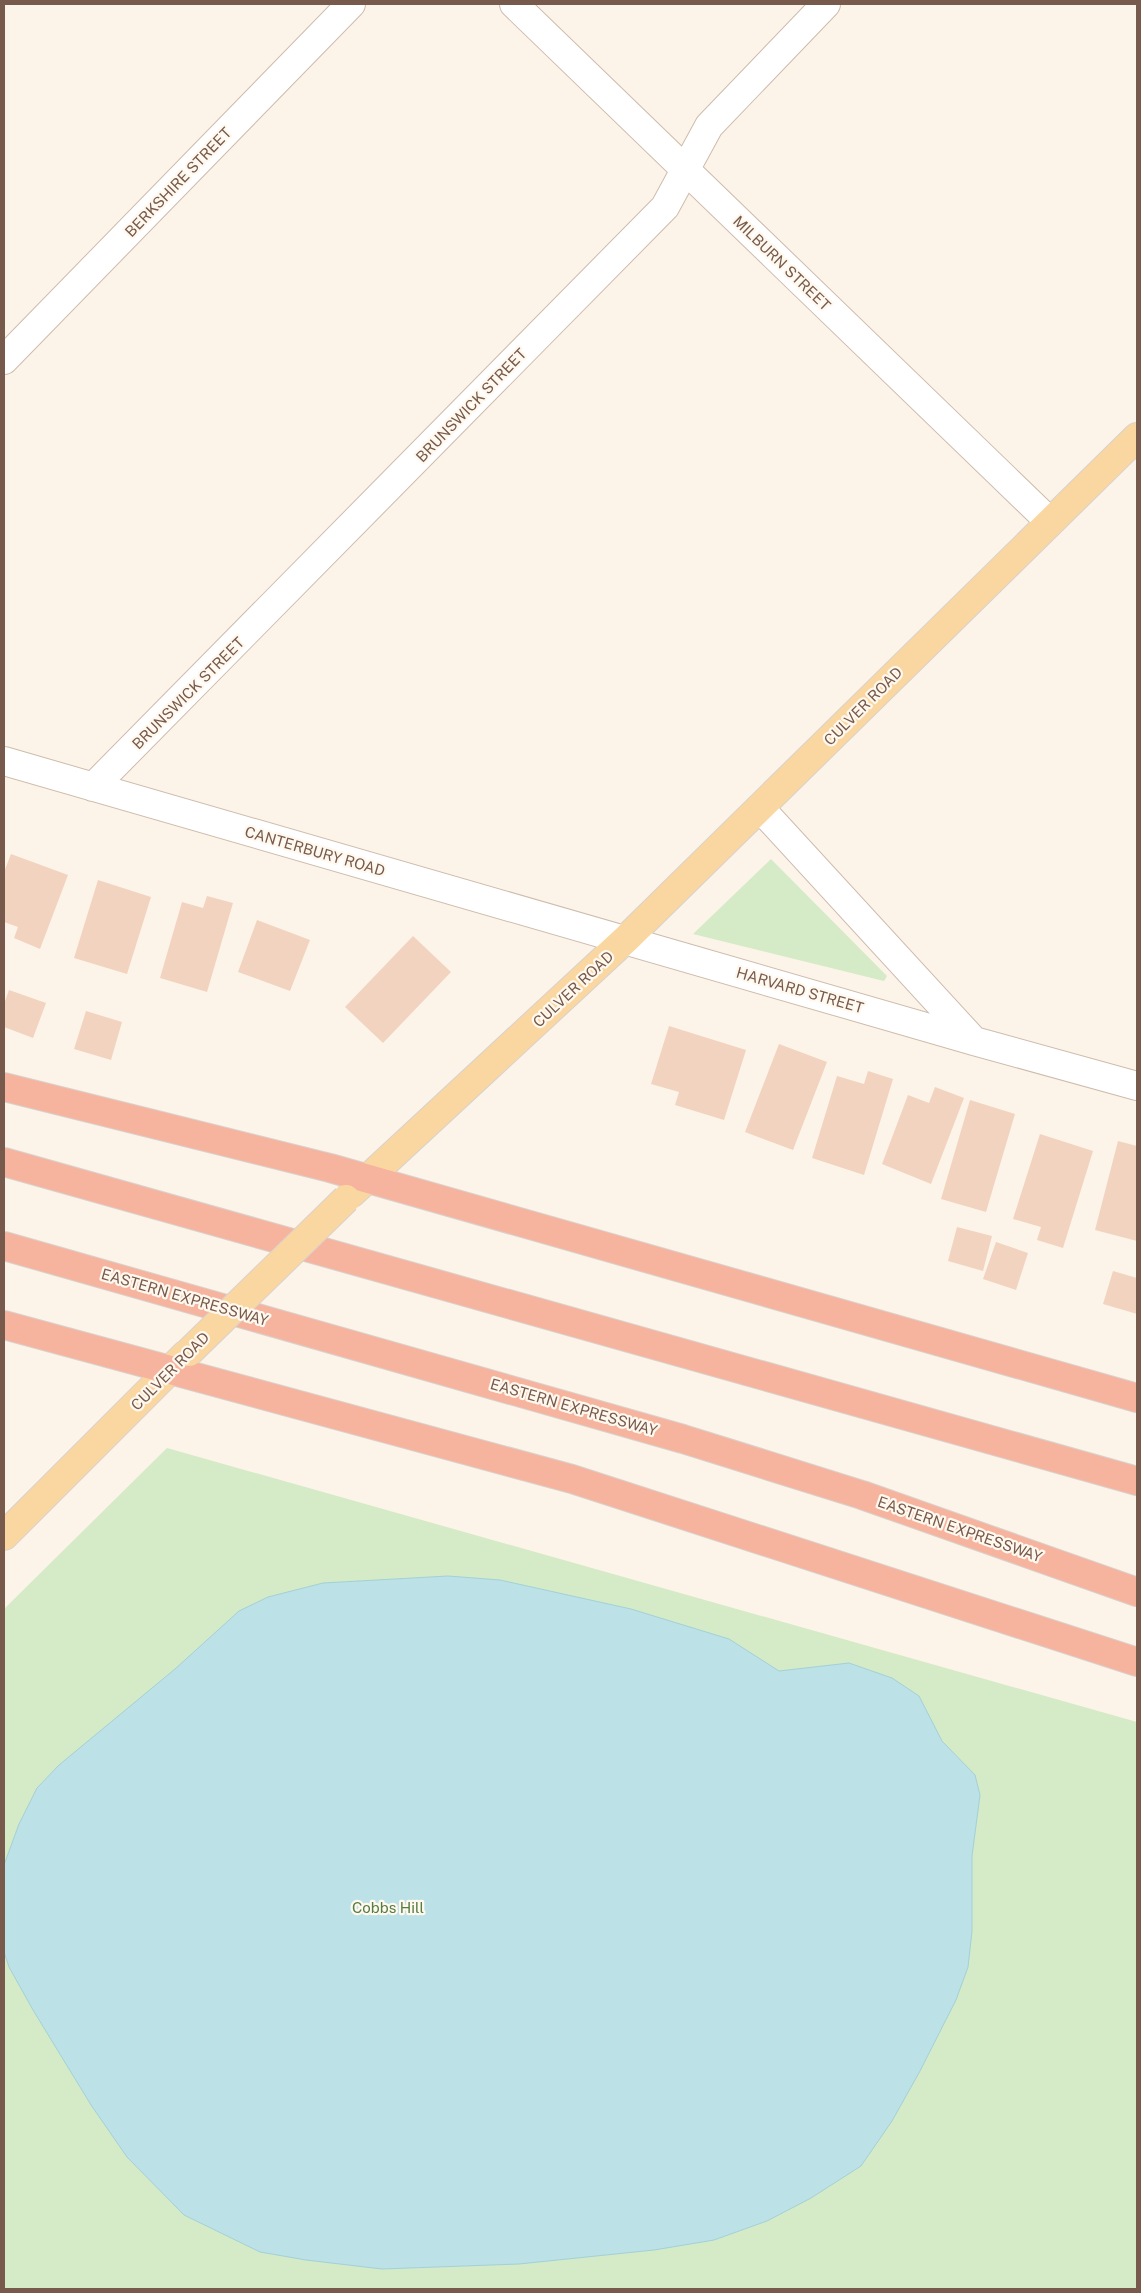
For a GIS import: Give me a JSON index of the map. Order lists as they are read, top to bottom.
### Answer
{
  "streets": {
    "highway": ["EASTERN EXPRESSWAY"],
    "main road": ["CULVER ROAD"],
    "street": [
      "BERKSHIRE STREET",
      "MILBURN STREET",
      "BRUNSWICK STREET",
      "CANTERBURY ROAD",
      "HARVARD STREET"
    ]
  },
  "crossings": [
    ["MILBURN STREET", "BRUNSWICK STREET"],
    ["MILBURN STREET", "CULVER ROAD"],
    ["BRUNSWICK STREET", "CANTERBURY ROAD"],
    ["CULVER ROAD", "CANTERBURY ROAD"],
    ["CULVER ROAD", "HARVARD STREET"],
    ["CANTERBURY ROAD", "HARVARD STREET"]
  ],
  "parks": ["Cobbs Hill"]
}
